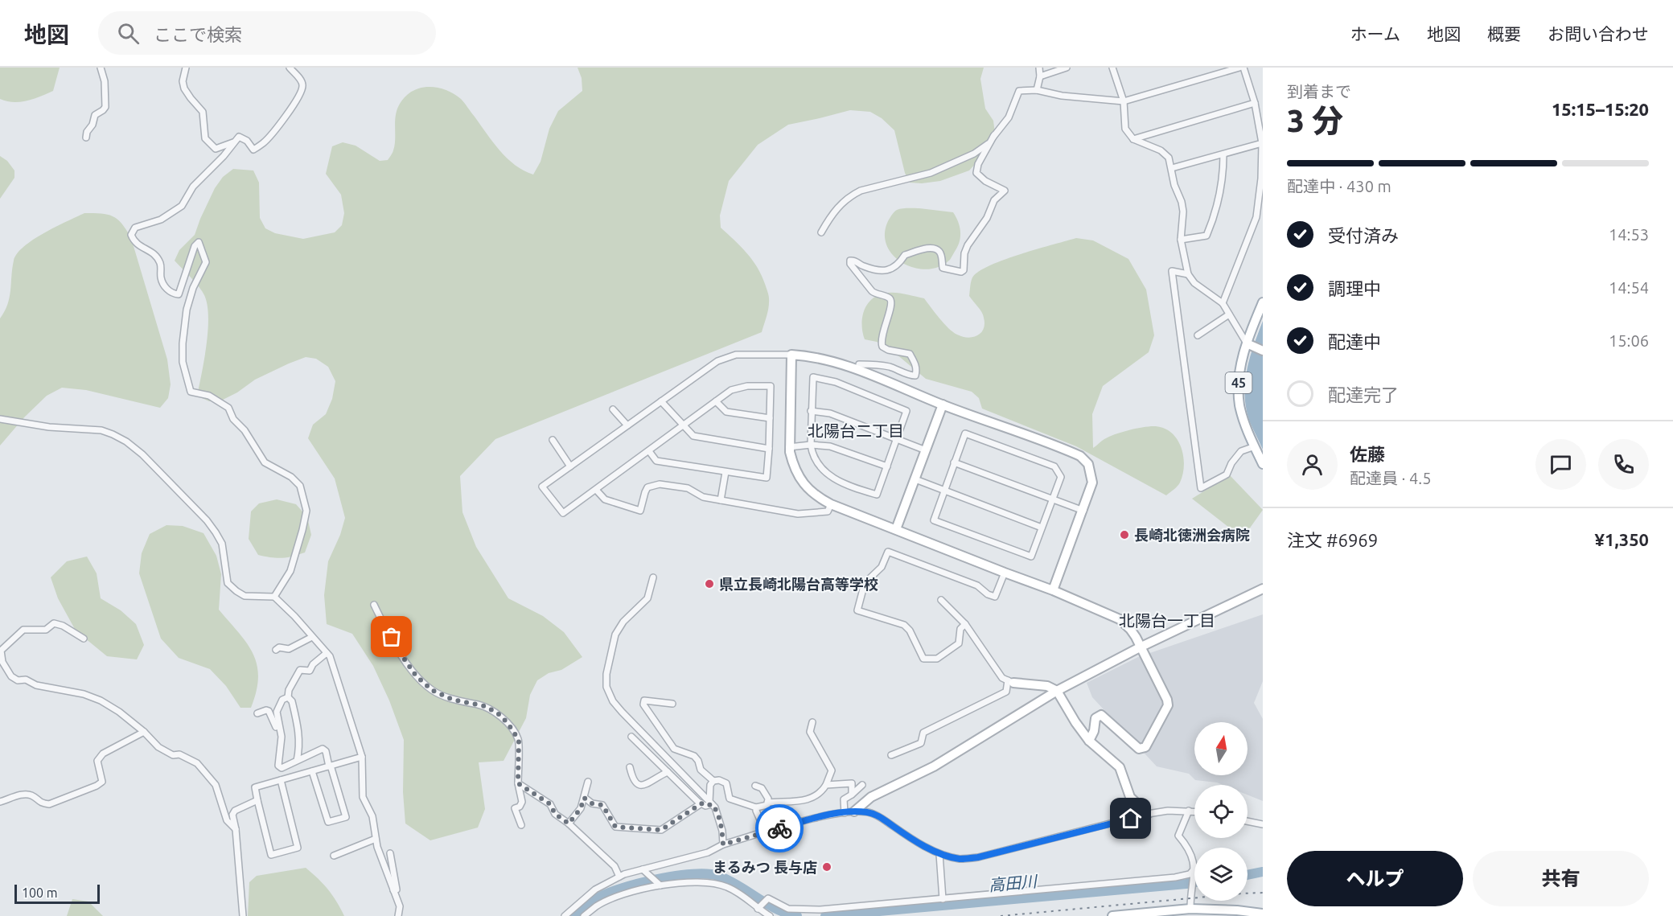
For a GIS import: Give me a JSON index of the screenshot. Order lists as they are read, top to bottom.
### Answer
{
  "streets": {
    "street": ["45"]
  },
  "districts": ["北陽台二丁目", "北陽台一丁目"],
  "water": ["高田川"],
  "places": ["長崎北徳洲会病院", "県立長崎北陽台高等学校", "まるみつ 長与店"],
  "scale_bar": "100 m",
  "north": "top",
  "page": {
    "header": "地図",
    "search": "ここで検索",
    "nav": [
      "ホーム",
      "地図",
      "概要",
      "お問い合わせ"
    ],
    "heading": ["3 分", "到着まで", "15:15–15:20"],
    "panel": [
      "佐藤",
      "配達員 · 4.5",
      "注文 #6969",
      "¥1,350"
    ],
    "bar": "配達中 · 430 m",
    "list": [
      ["受付済み", "14:53"],
      ["調理中", "14:54"],
      ["配達中", "15:06"],
      "配達完了"
    ],
    "buttons": ["ヘルプ", "共有"],
    "scale": "100 m"
  }
}
